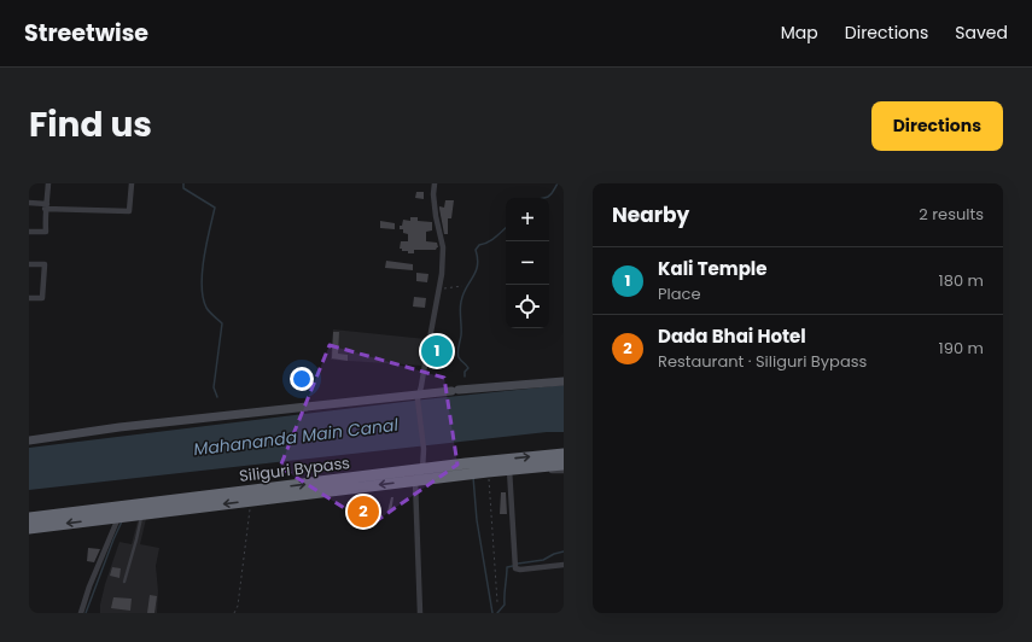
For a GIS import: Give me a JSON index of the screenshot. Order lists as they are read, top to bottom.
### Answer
{
  "streets": {
    "highway": ["Siliguri Bypass"]
  },
  "water": ["Mahananda Main Canal"],
  "page": {
    "header": "Streetwise",
    "nav": ["Map", "Directions", "Saved"],
    "title": "Find us",
    "buttons": "Directions",
    "heading": ["Nearby", "2 results"],
    "map_buttons": ["+", "−"],
    "list": [
      {
        "mark": "1",
        "name": "Kali Temple",
        "note": "Place",
        "value": "180 m"
      },
      {
        "mark": "2",
        "name": "Dada Bhai Hotel",
        "note": "Restaurant · Siliguri Bypass",
        "value": "190 m"
      }
    ],
    "pins": ["1", "2"]
  }
}
